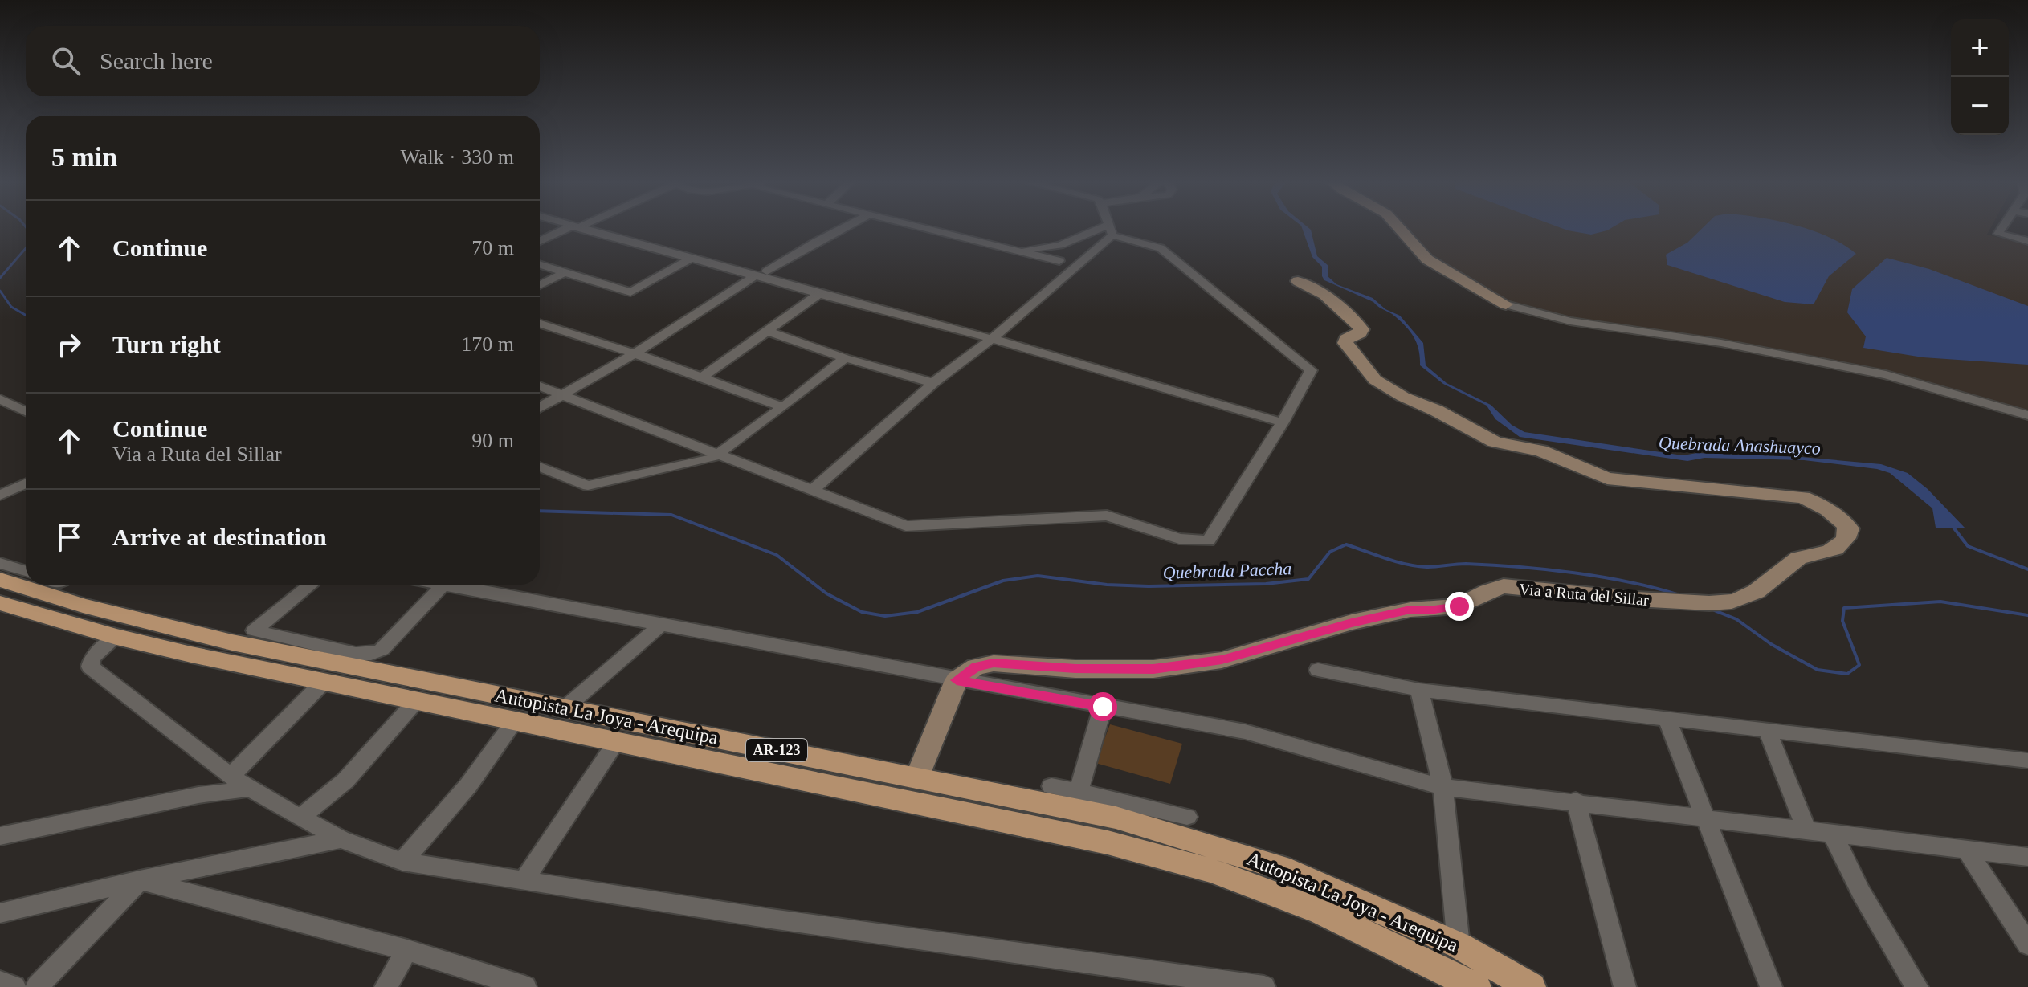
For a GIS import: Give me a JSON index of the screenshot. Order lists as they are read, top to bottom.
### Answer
{
  "streets": {
    "main road": ["Autopista La Joya - Arequipa", "AR-123"],
    "street": ["Via a Ruta del Sillar"]
  },
  "water": ["Quebrada Anashuayco", "Quebrada Paccha"],
  "page": {
    "map_buttons": ["+", "−"],
    "search": "Search here",
    "heading": ["5 min", "Walk · 330 m"],
    "list": [
      ["Continue", "70 m"],
      ["Turn right", "170 m"],
      ["Continue", "Via a Ruta del Sillar", "90 m"],
      "Arrive at destination"
    ]
  }
}
